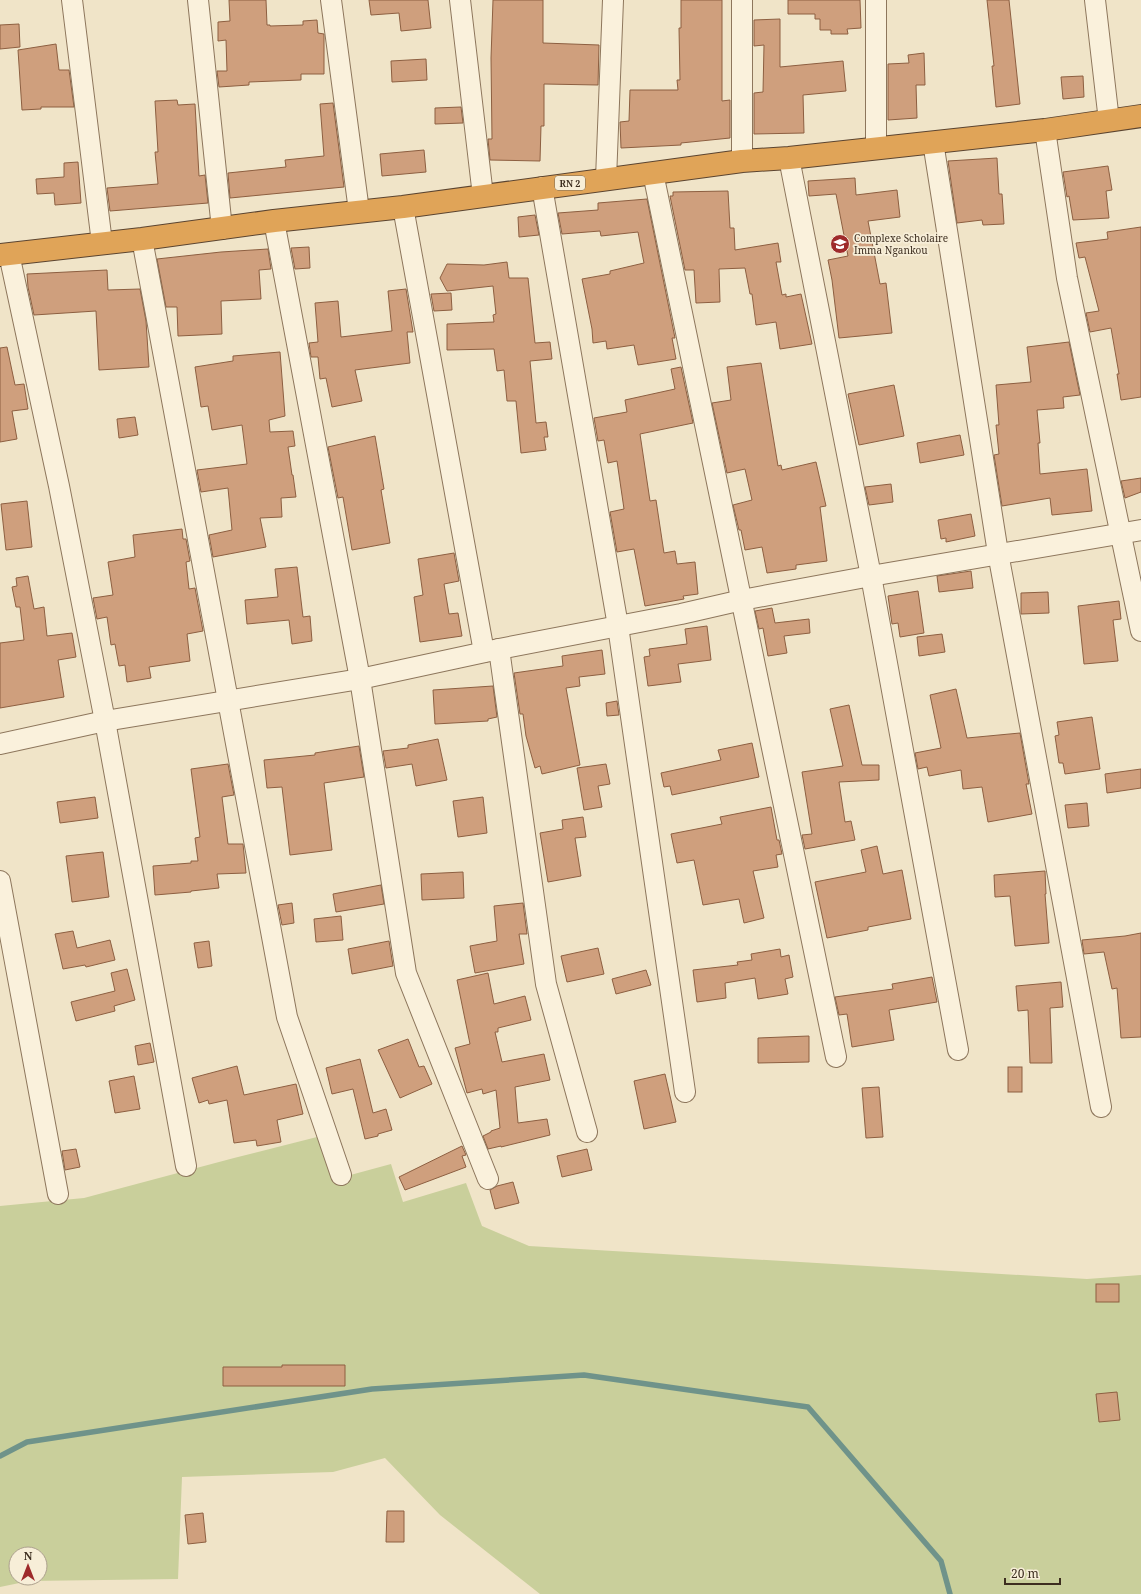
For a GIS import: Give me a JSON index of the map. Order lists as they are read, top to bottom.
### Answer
{
  "streets": {
    "highway": ["RN 2"]
  },
  "places": {
    "school or university": ["Complexe Scholaire Imma Ngankou"]
  },
  "scale_bar": "20 m",
  "north": "top"
}
